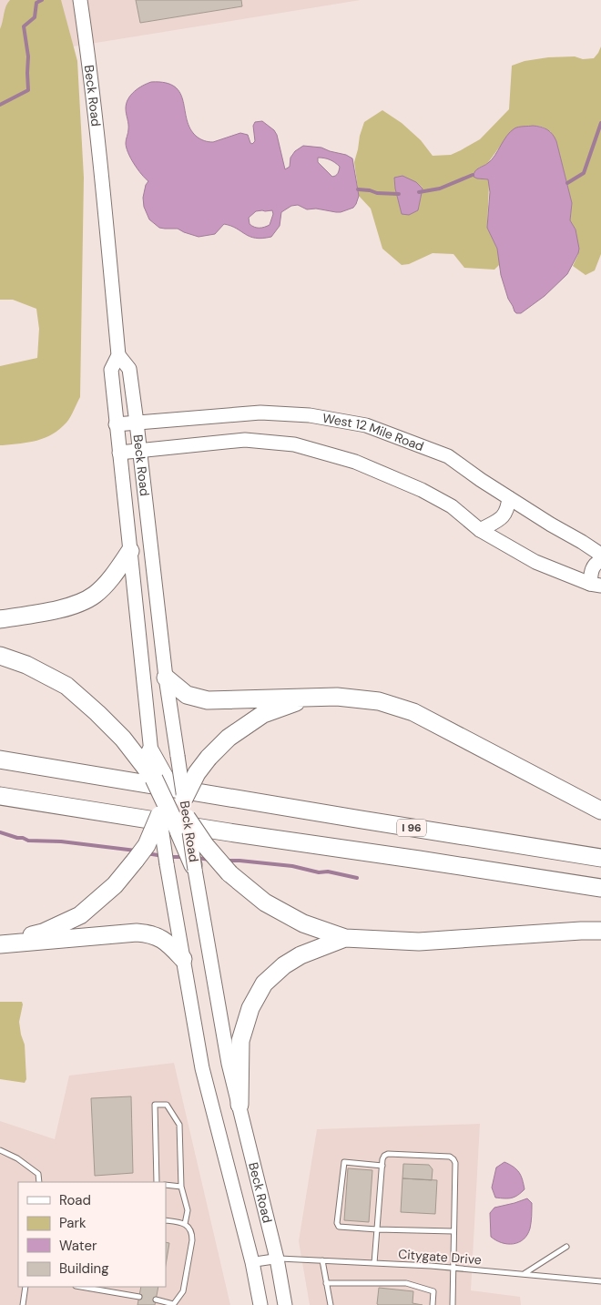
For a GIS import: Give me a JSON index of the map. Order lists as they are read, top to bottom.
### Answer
{
  "streets": {
    "highway": ["I 96"],
    "main road": ["Beck Road", "West 12 Mile Road"],
    "lane": ["Citygate Drive"]
  },
  "crossings": [
    ["Beck Road", "West 12 Mile Road"],
    ["Beck Road", "Citygate Drive"]
  ],
  "legend": [
    "Road",
    "Park",
    "Water",
    "Building"
  ]
}
